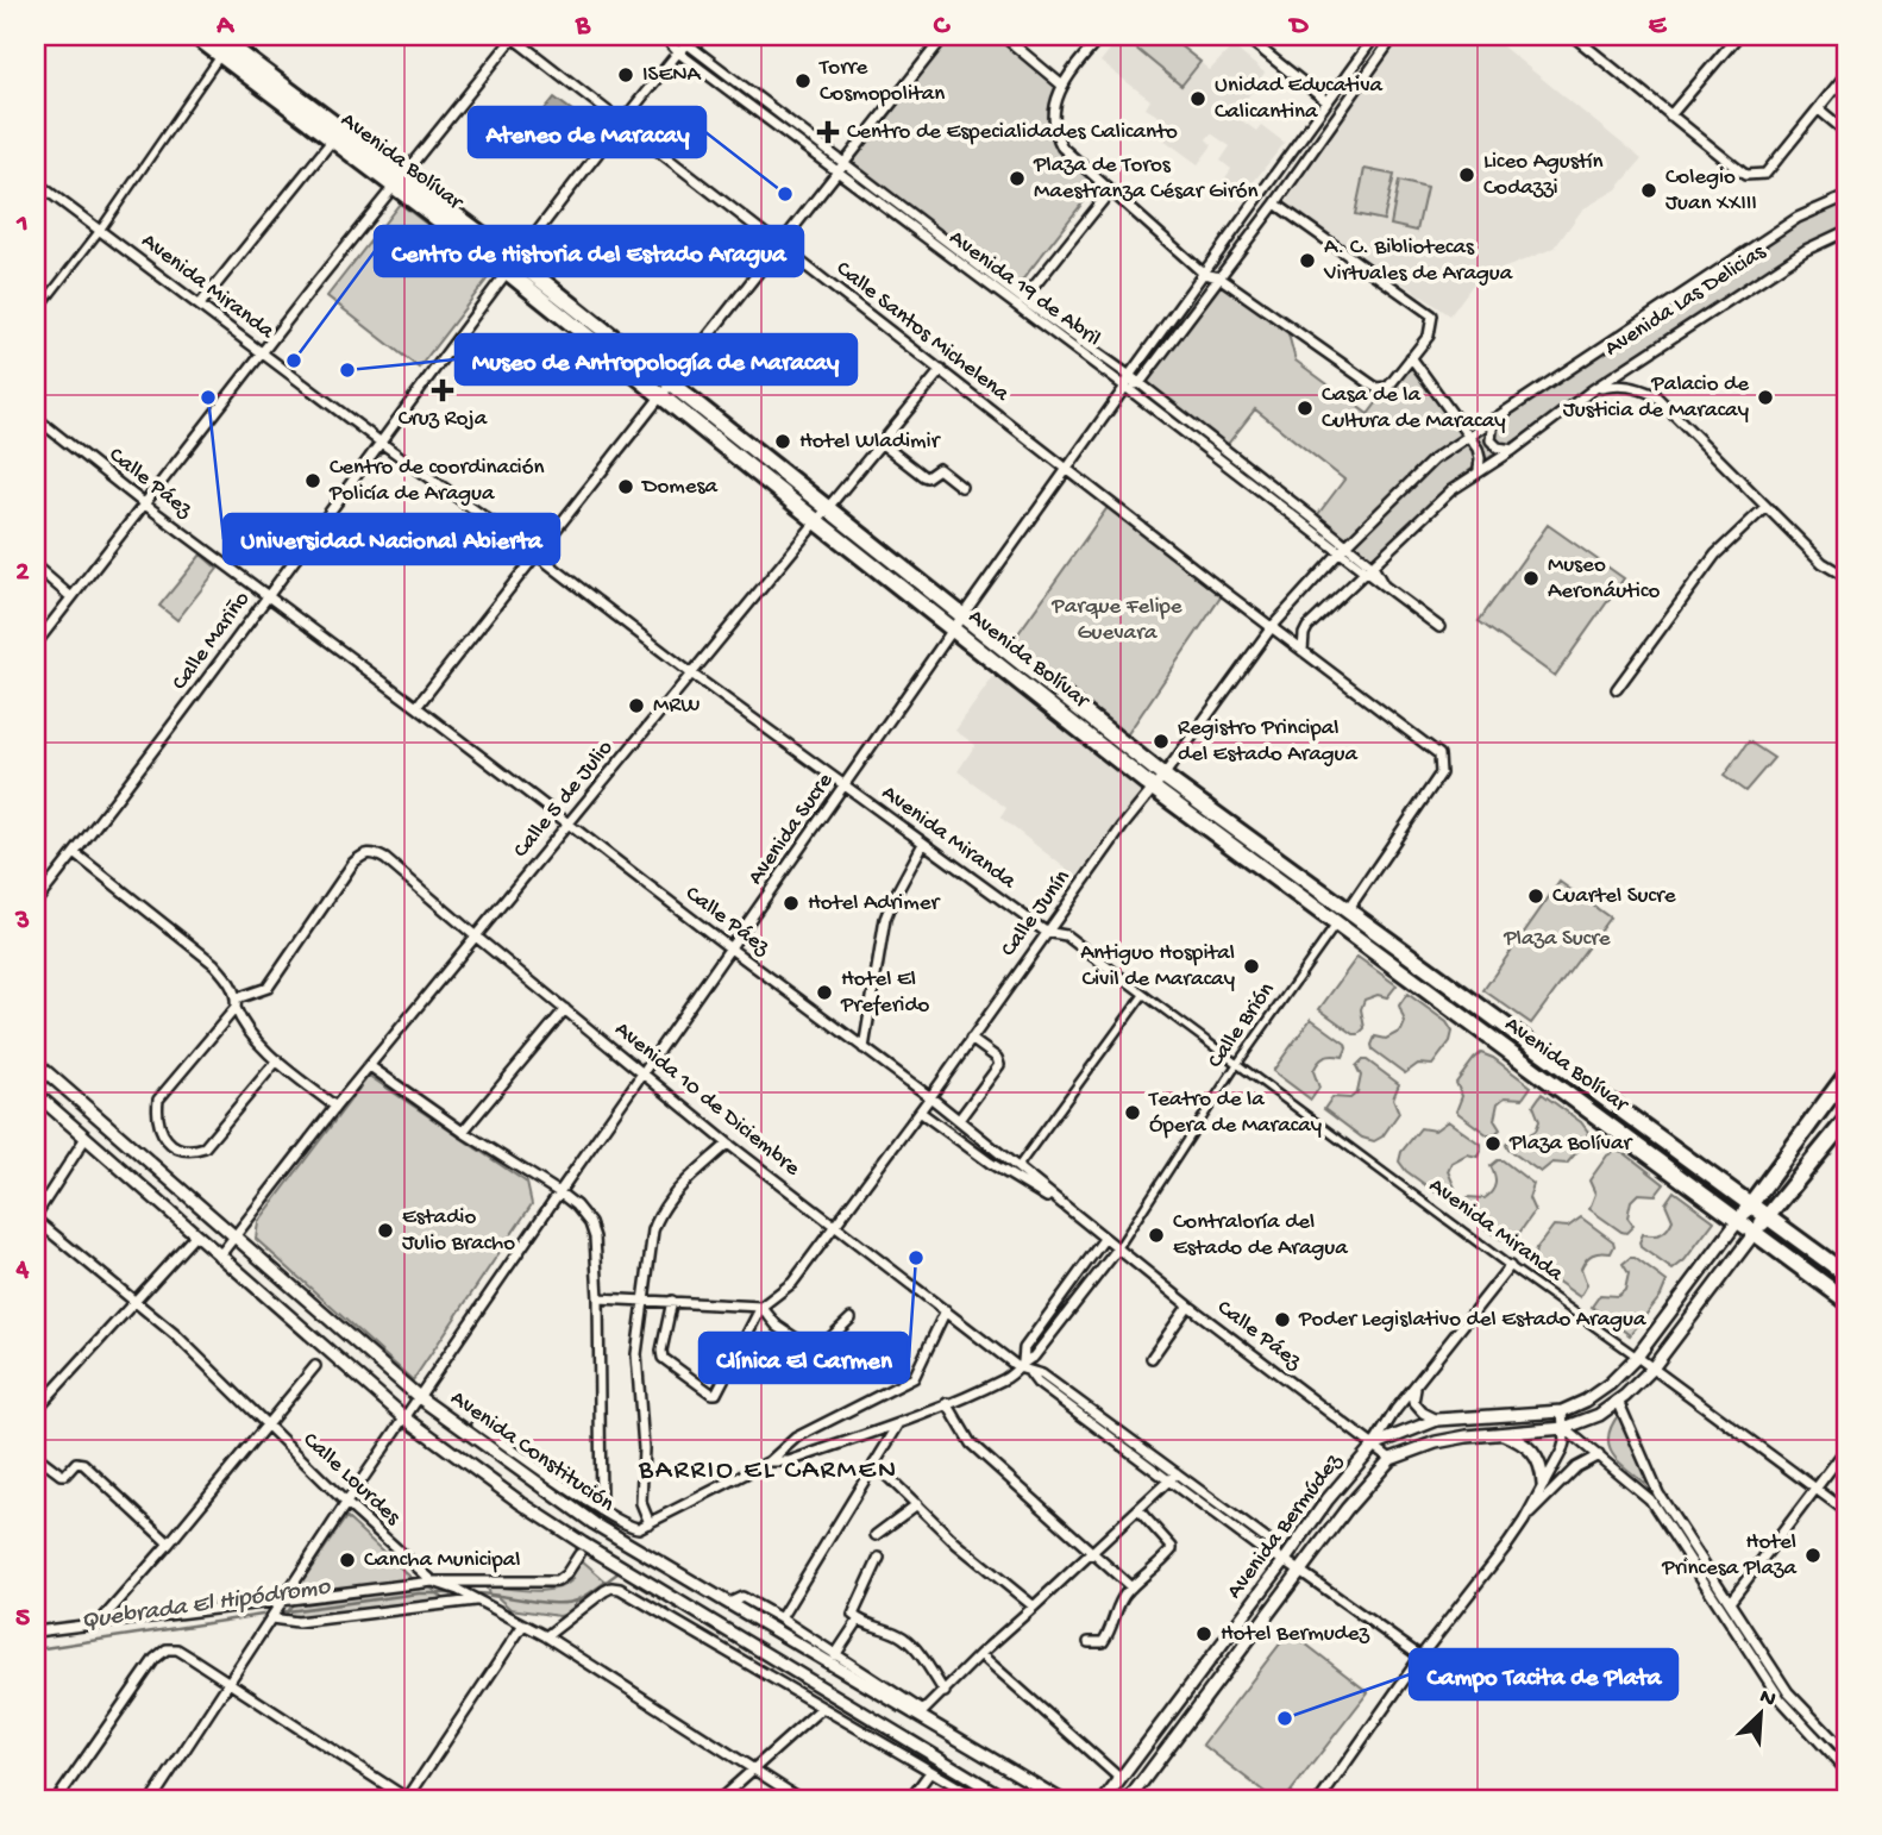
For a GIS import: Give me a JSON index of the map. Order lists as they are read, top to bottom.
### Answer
{
  "streets": {
    "main road": ["Avenida Bolívar"],
    "street": [
      "Avenida Miranda",
      "Avenida 19 de Abril",
      "Avenida Las Delicias",
      "Calle Santos Michelena",
      "Calle Páez",
      "Calle Mariño",
      "Calle 5 de Julio",
      "Avenida Sucre",
      "Calle Junín",
      "Calle Brión",
      "Avenida 10 de Diciembre",
      "Avenida Constitución",
      "Calle Lourdes",
      "Avenida Bermúdez"
    ]
  },
  "crossings": [
    ["Avenida Bolívar", "Calle Mariño"],
    ["Avenida Bolívar", "Calle 5 de Julio"],
    ["Avenida Bolívar", "Avenida Sucre"],
    ["Avenida Bolívar", "Calle Junín"],
    ["Avenida Bolívar", "Calle Brión"],
    ["Avenida Bolívar", "Avenida Bermúdez"],
    ["Avenida Miranda", "Calle Mariño"],
    ["Avenida Miranda", "Calle 5 de Julio"],
    ["Avenida Miranda", "Avenida Sucre"],
    ["Avenida Miranda", "Calle Junín"],
    ["Avenida Miranda", "Calle Brión"],
    ["Avenida Miranda", "Avenida Bermúdez"],
    ["Avenida 19 de Abril", "Avenida Las Delicias"],
    ["Avenida 19 de Abril", "Calle Mariño"],
    ["Avenida 19 de Abril", "Avenida Sucre"],
    ["Avenida Las Delicias", "Calle Santos Michelena"],
    ["Avenida Las Delicias", "Calle Junín"],
    ["Avenida Las Delicias", "Calle Brión"],
    ["Calle Santos Michelena", "Calle Mariño"],
    ["Calle Santos Michelena", "Calle 5 de Julio"],
    ["Calle Santos Michelena", "Avenida Sucre"],
    ["Calle Santos Michelena", "Calle Junín"],
    ["Calle Santos Michelena", "Calle Brión"],
    ["Calle Páez", "Calle Mariño"],
    ["Calle Páez", "Calle 5 de Julio"],
    ["Calle Páez", "Avenida Sucre"],
    ["Calle Páez", "Calle Junín"],
    ["Calle Páez", "Calle Brión"],
    ["Calle Páez", "Avenida Bermúdez"],
    ["Calle 5 de Julio", "Avenida 10 de Diciembre"],
    ["Calle 5 de Julio", "Avenida Constitución"],
    ["Avenida Sucre", "Avenida 10 de Diciembre"],
    ["Avenida Sucre", "Avenida Constitución"],
    ["Avenida Sucre", "Calle Lourdes"],
    ["Calle Junín", "Calle Brión"],
    ["Calle Junín", "Avenida 10 de Diciembre"],
    ["Calle Brión", "Avenida 10 de Diciembre"],
    ["Avenida 10 de Diciembre", "Avenida Bermúdez"]
  ],
  "districts": ["BARRIO EL CARMEN"],
  "water": ["Quebrada El Hipódromo"],
  "parks": ["Parque Felipe Guevara", "Plaza Sucre"],
  "places": {
    "other": [
      "ISENA",
      "Torre Cosmopolitan",
      "Unidad Educativa Calicantina",
      "Liceo Agustín Codazzi",
      "Plaza de Toros Maestranza César Girón",
      "Colegio Juan XXIII",
      "Ateneo de Maracay",
      "A. C. Bibliotecas Virtuales de Aragua",
      "Centro de Historia del Estado Aragua",
      "Museo de Antropología de Maracay",
      "Universidad Nacional Abierta",
      "Palacio de Justicia de Maracay",
      "Casa de la Cultura de Maracay",
      "Hotel Wladimir",
      "Centro de coordinación Policía de Aragua",
      "Domesa",
      "Museo Aeronáutico",
      "MRW",
      "Registro Principal del Estado Aragua",
      "Cuartel Sucre",
      "Hotel Adrimer",
      "Antiguo Hospital Civil de Maracay",
      "Hotel El Preferido",
      "Teatro de la Ópera de Maracay",
      "Plaza Bolívar",
      "Estadio Julio Bracho",
      "Contraloría del Estado de Aragua",
      "Clínica El Carmen",
      "Poder Legislativo del Estado Aragua",
      "Hotel Princesa Plaza",
      "Cancha Municipal",
      "Hotel Bermudez",
      "Campo Tacita de Plata"
    ],
    "health": ["Centro de Especialidades Calicanto", "Cruz Roja"]
  },
  "north": "top right",
  "grid": {
    "columns": [
      "A",
      "B",
      "C",
      "D",
      "E"
    ],
    "rows": [
      "1",
      "2",
      "3",
      "4",
      "5"
    ]
  }
}
